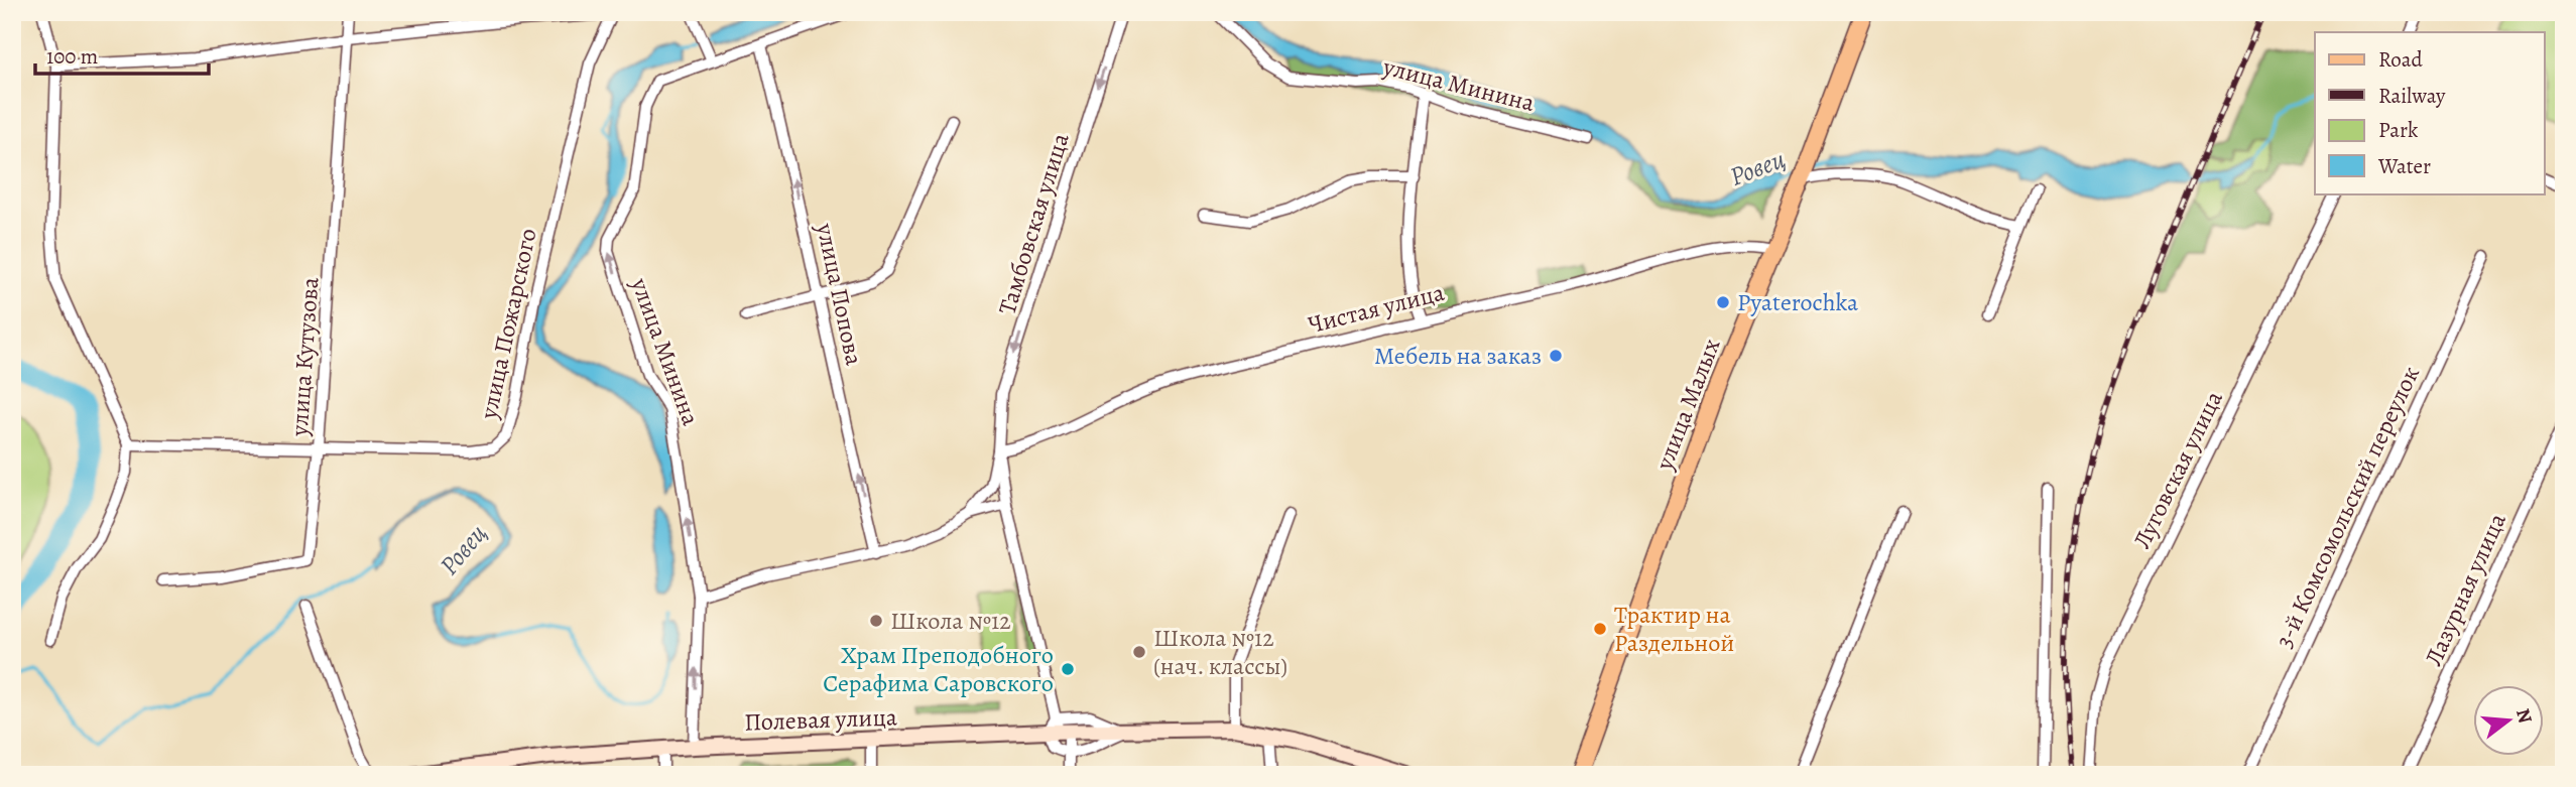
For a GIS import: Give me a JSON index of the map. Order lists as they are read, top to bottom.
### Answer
{
  "streets": {
    "main road": ["улица Малых"],
    "street": [
      "улица Минина",
      "Тамбовская улица",
      "улица Попова",
      "Чистая улица",
      "улица Пожарского",
      "улица Кутузова",
      "Луговская улица",
      "3-й Комсомольский переулок",
      "Лазурная улица",
      "Полевая улица"
    ]
  },
  "crossings": [
    ["улица Минина", "Тамбовская улица"],
    ["улица Минина", "улица Попова"],
    ["улица Минина", "Полевая улица"],
    ["Тамбовская улица", "улица Попова"],
    ["Тамбовская улица", "Чистая улица"],
    ["Тамбовская улица", "Полевая улица"],
    ["Чистая улица", "улица Малых"],
    ["улица Пожарского", "улица Кутузова"]
  ],
  "one_way": ["улица Минина", "Тамбовская улица", "улица Попова"],
  "water": ["Ровец"],
  "places": [
    "Pyaterochka",
    "Мебель на заказ",
    "Школа №12",
    "Трактир на Раздельной",
    "Школа №12 (нач. классы)",
    "Храм Преподобного Серафима Саровского"
  ],
  "legend": [
    "Road",
    "Railway",
    "Park",
    "Water"
  ],
  "scale_bar": "100 m",
  "north": "right"
}
